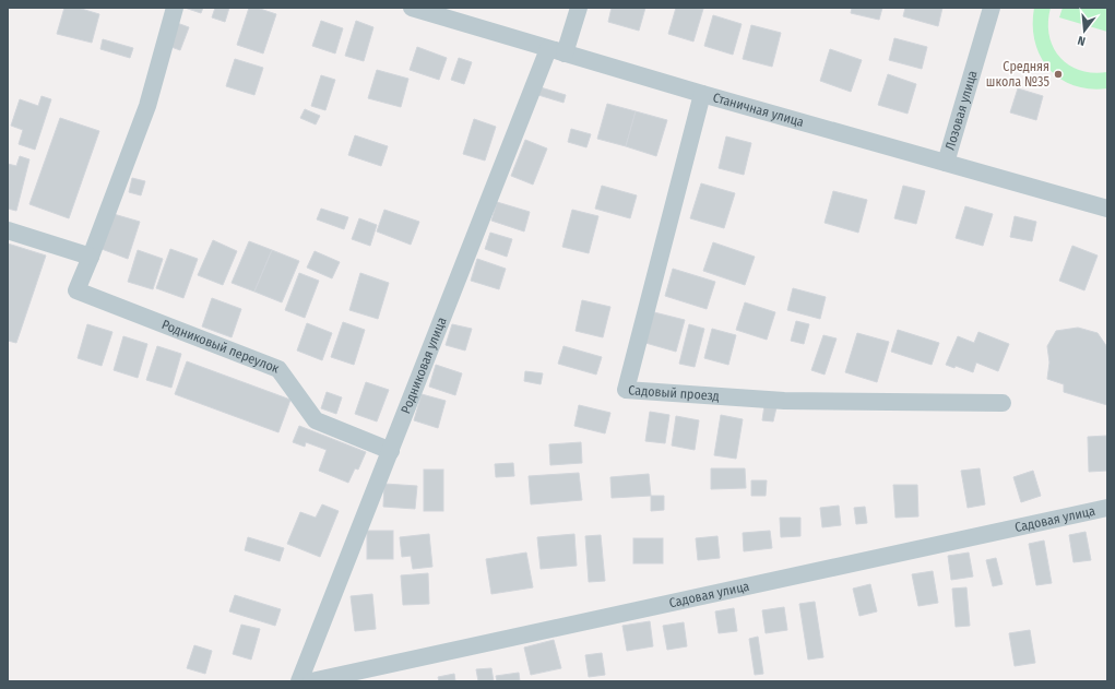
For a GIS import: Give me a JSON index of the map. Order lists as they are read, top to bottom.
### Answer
{
  "streets": {
    "street": [
      "Станичная улица",
      "Лозовая улица",
      "Родниковый переулок",
      "Родниковая улица",
      "Садовый проезд",
      "Садовая улица"
    ]
  },
  "crossings": [
    ["Станичная улица", "Лозовая улица"],
    ["Станичная улица", "Родниковая улица"],
    ["Станичная улица", "Садовый проезд"],
    ["Родниковый переулок", "Родниковая улица"]
  ],
  "places": ["Средняя школа №35"],
  "north": "bottom"
}
